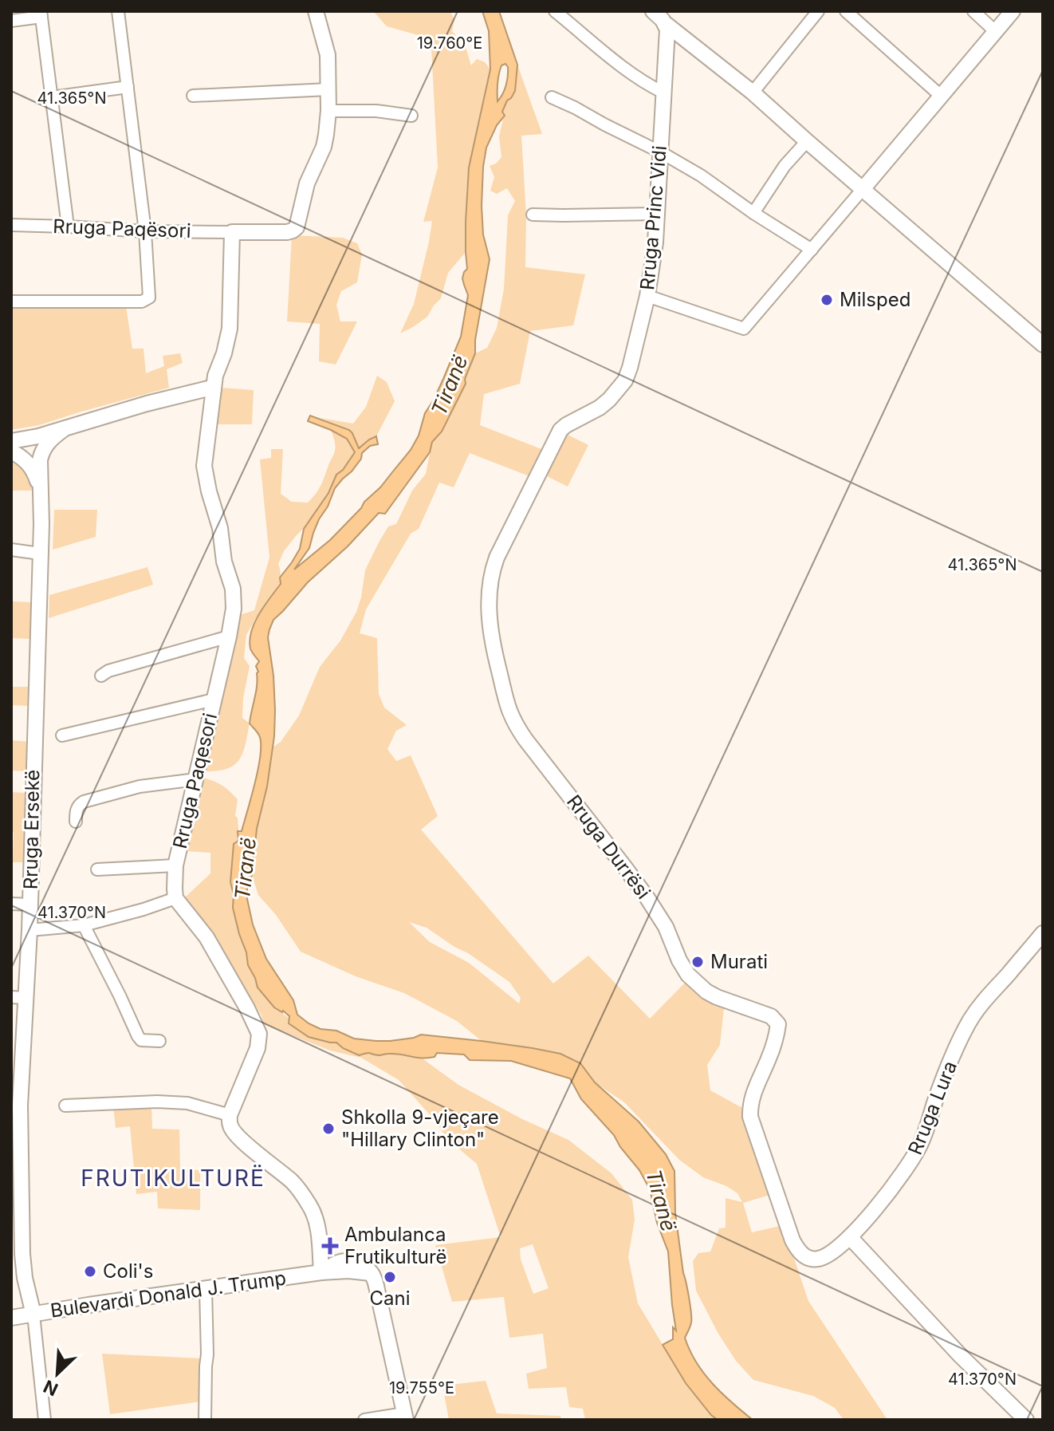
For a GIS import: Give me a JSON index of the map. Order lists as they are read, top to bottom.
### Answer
{
  "streets": {
    "street": [
      "Rruga Princ Vidi",
      "Rruga Paqësori",
      "Rruga Paqesori",
      "Rruga Ersekë",
      "Rruga Durrësi",
      "Rruga Lura",
      "Bulevardi Donald J. Trump"
    ]
  },
  "crossings": [
    ["Rruga Princ Vidi", "Rruga Durrësi"],
    ["Rruga Paqësori", "Rruga Paqesori"],
    ["Rruga Ersekë", "Bulevardi Donald J. Trump"],
    ["Rruga Durrësi", "Rruga Lura"]
  ],
  "districts": ["FRUTIKULTURË"],
  "water": ["Tiranë"],
  "places": {
    "other": [
      "Milsped",
      "Murati",
      "Shkolla 9-vjeçare \"Hillary Clinton\"",
      "Coli's",
      "Cani"
    ],
    "health": ["Ambulanca Frutikulturë"]
  },
  "north": "bottom left",
  "coordinates": [
    "19.760°E",
    "41.365°N",
    "41.370°N",
    "19.755°E"
  ]
}
